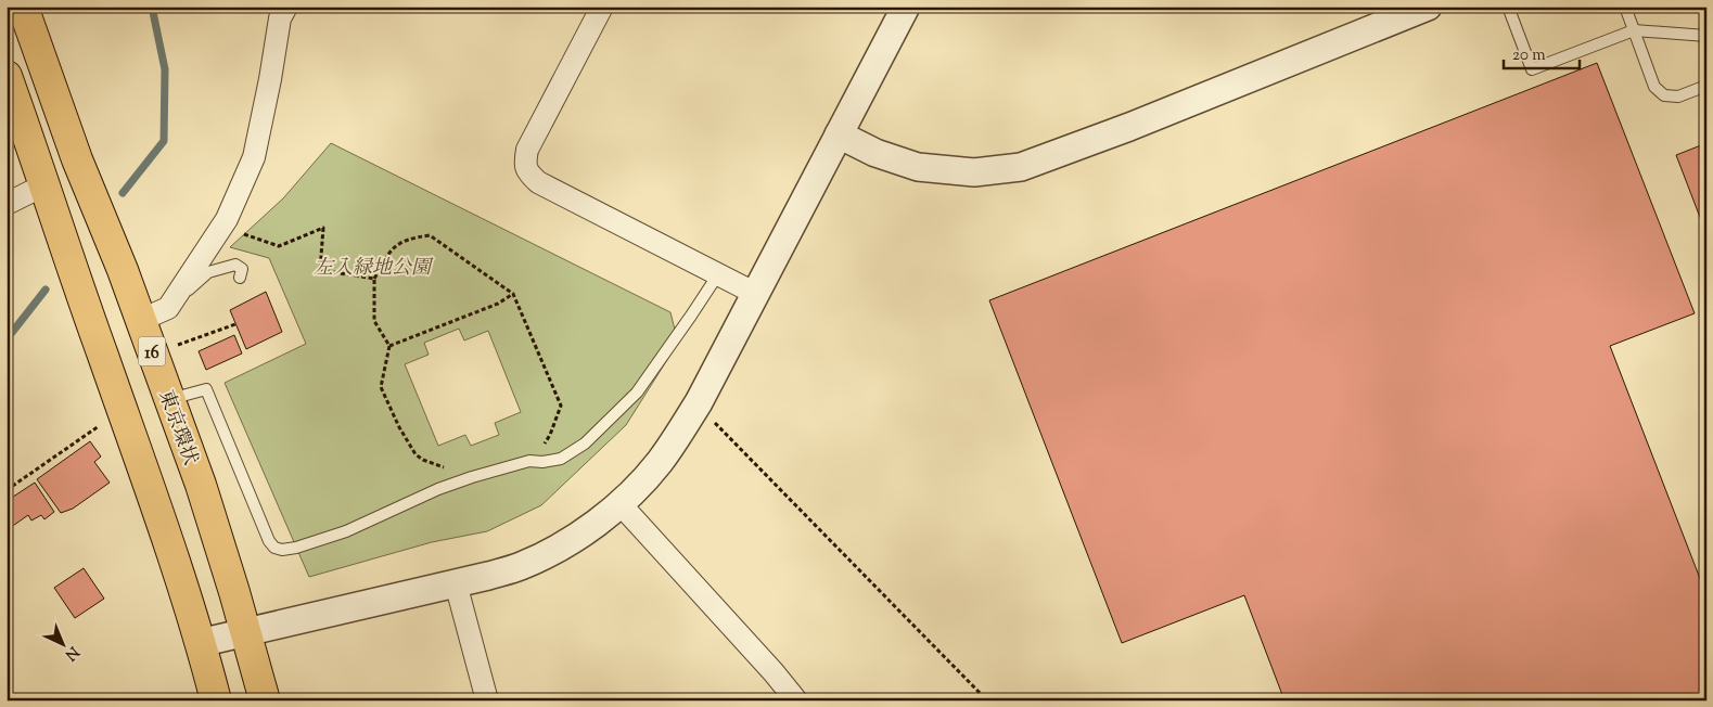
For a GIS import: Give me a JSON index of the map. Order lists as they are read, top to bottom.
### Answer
{
  "streets": {
    "highway": ["16", "東京環状"]
  },
  "parks": ["左入緑地公園"],
  "scale_bar": "20 m",
  "north": "bottom right"
}
